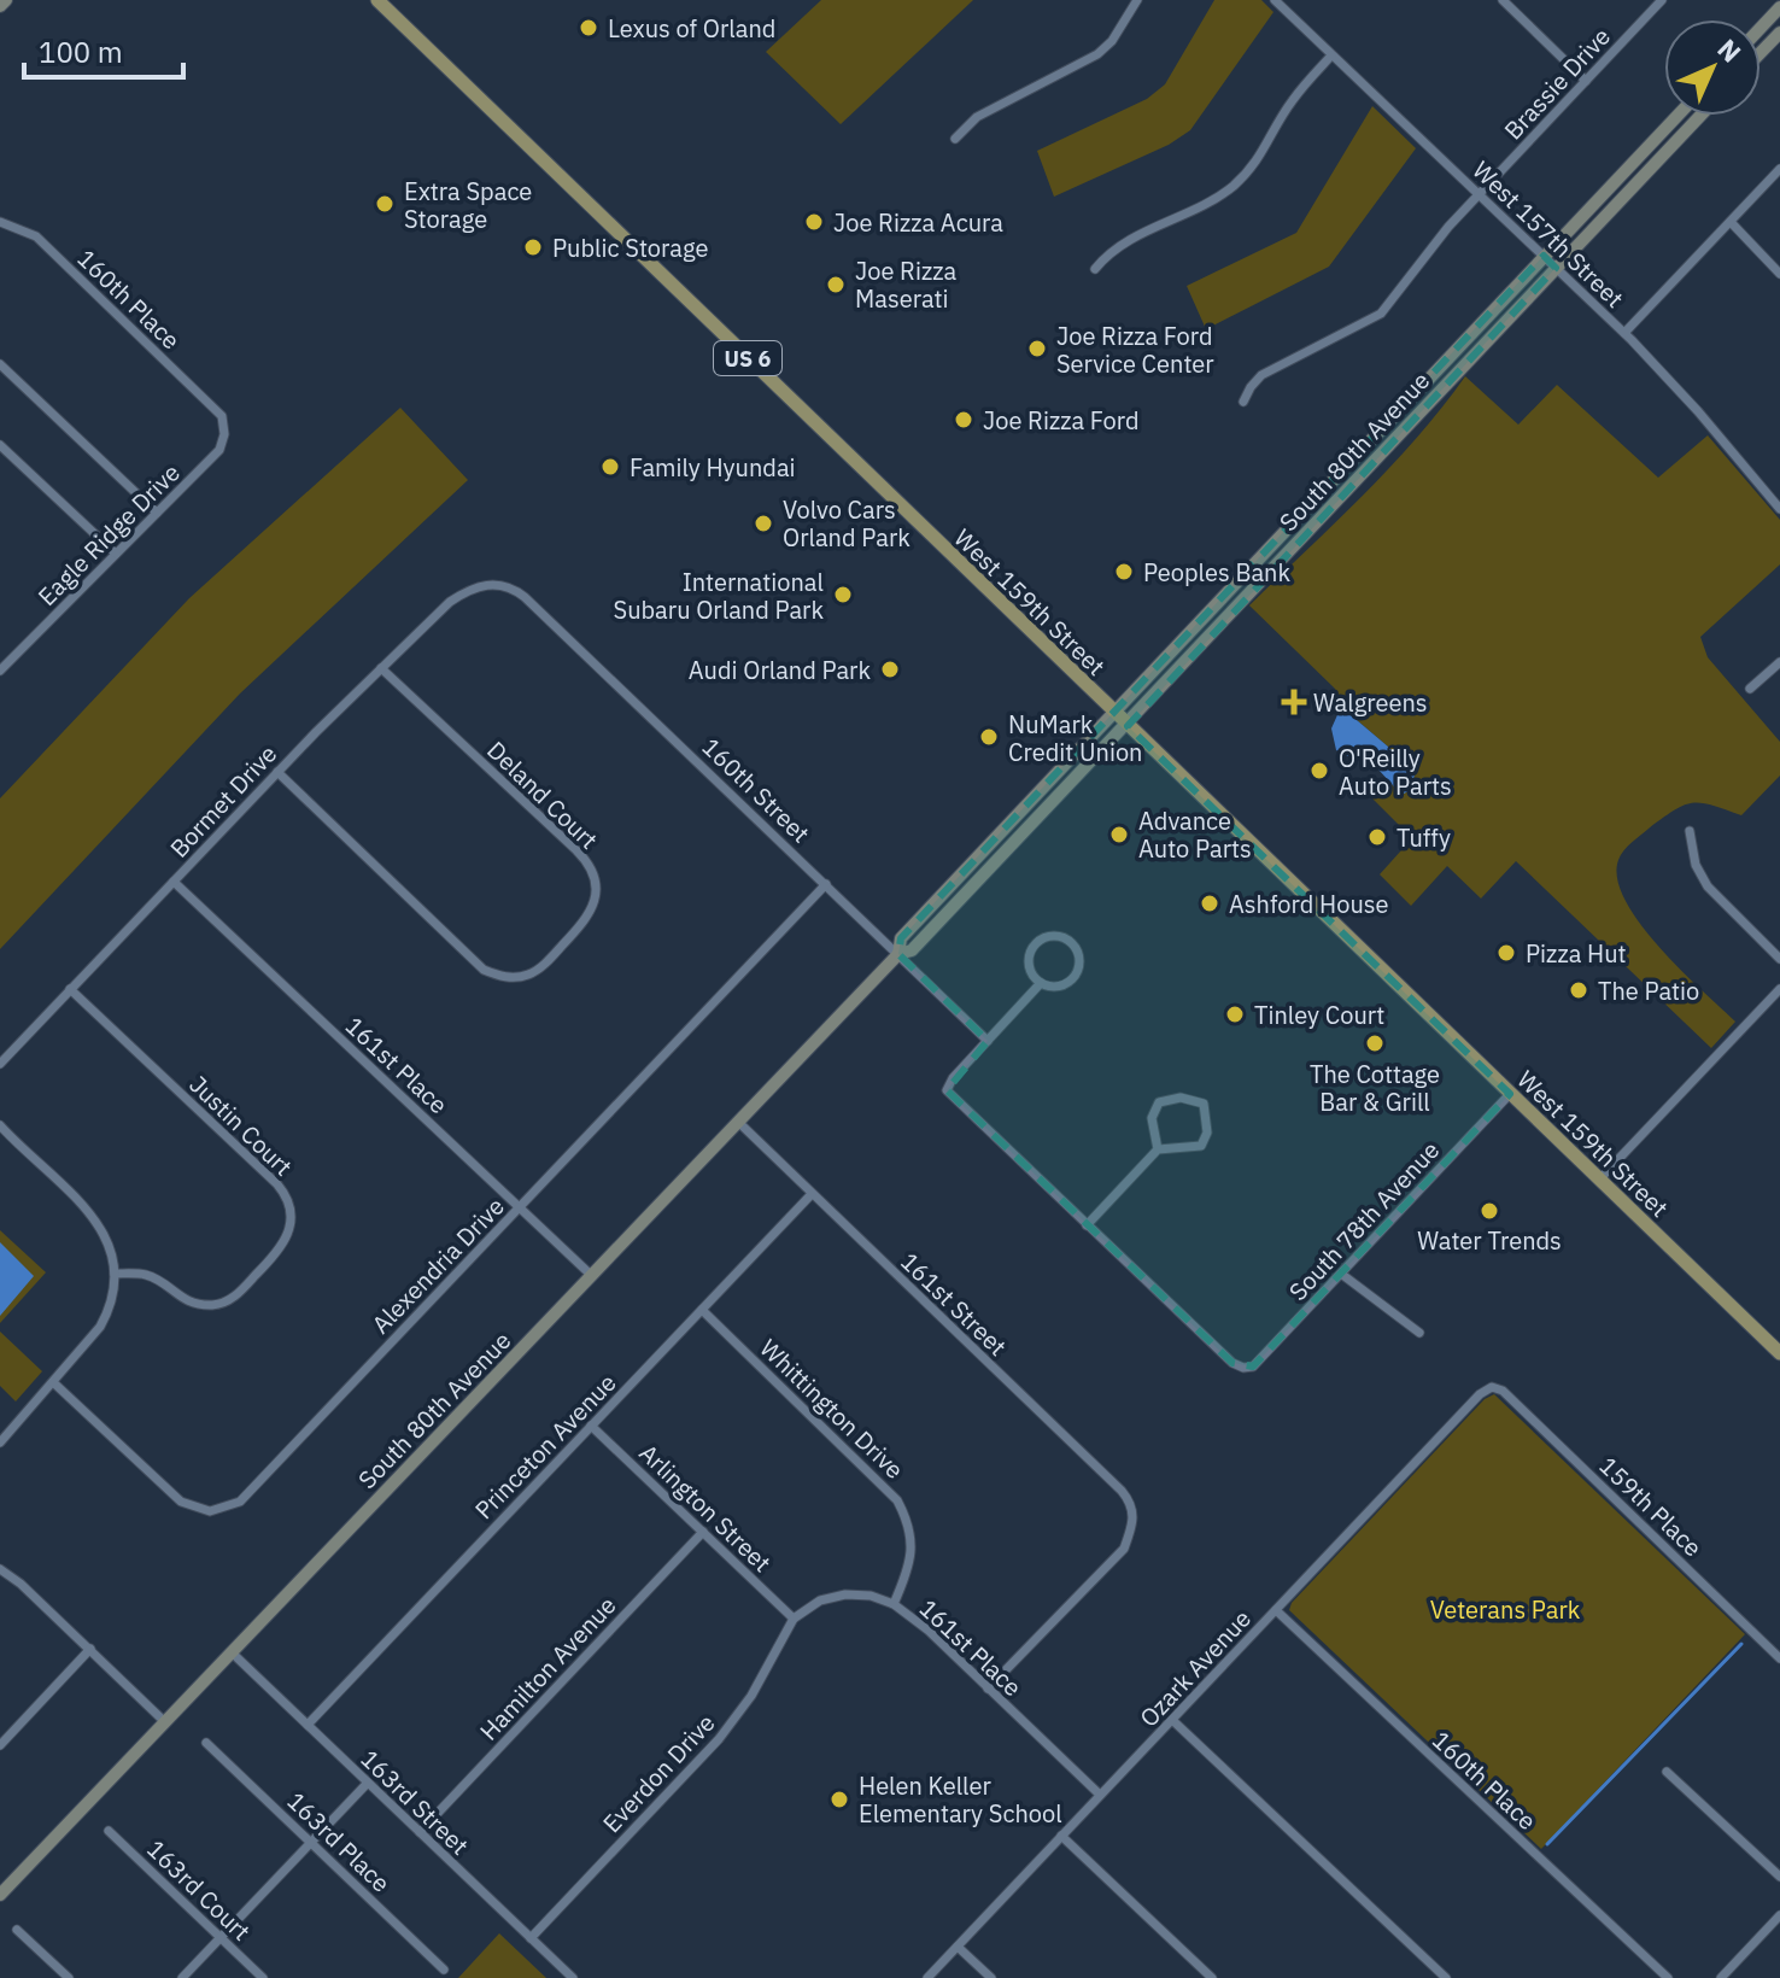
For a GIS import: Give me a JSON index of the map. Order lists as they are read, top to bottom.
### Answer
{
  "streets": {
    "main road": ["US 6", "West 159th Street"],
    "street": [
      "Brassie Drive",
      "West 157th Street",
      "160th Place",
      "South 80th Avenue",
      "Eagle Ridge Drive",
      "160th Street",
      "Deland Court",
      "Bormet Drive",
      "161st Place",
      "Justin Court",
      "South 78th Avenue",
      "Alexendria Drive",
      "161st Street",
      "Whittington Drive",
      "Princeton Avenue",
      "159th Place",
      "Arlington Street",
      "Hamilton Avenue",
      "Ozark Avenue",
      "Everdon Drive",
      "163rd Street",
      "163rd Place",
      "163rd Court"
    ]
  },
  "crossings": [
    ["Brassie Drive", "West 157th Street"],
    ["West 157th Street", "South 80th Avenue"],
    ["160th Place", "Eagle Ridge Drive"],
    ["160th Place", "Ozark Avenue"],
    ["South 80th Avenue", "West 159th Street"],
    ["South 80th Avenue", "160th Street"],
    ["South 80th Avenue", "161st Place"],
    ["South 80th Avenue", "161st Street"],
    ["South 80th Avenue", "163rd Street"],
    ["West 159th Street", "South 78th Avenue"],
    ["160th Street", "Bormet Drive"],
    ["160th Street", "Alexendria Drive"],
    ["Deland Court", "Bormet Drive"],
    ["Bormet Drive", "161st Place"],
    ["Bormet Drive", "Justin Court"],
    ["161st Place", "Alexendria Drive"],
    ["161st Place", "161st Street"],
    ["161st Place", "Whittington Drive"],
    ["161st Place", "Arlington Street"],
    ["161st Place", "Ozark Avenue"],
    ["161st Place", "Everdon Drive"],
    ["161st Street", "Princeton Avenue"],
    ["Whittington Drive", "Princeton Avenue"],
    ["Princeton Avenue", "Arlington Street"],
    ["Princeton Avenue", "163rd Street"],
    ["159th Place", "Ozark Avenue"],
    ["Arlington Street", "Hamilton Avenue"],
    ["Arlington Street", "Everdon Drive"],
    ["Hamilton Avenue", "163rd Street"],
    ["Everdon Drive", "163rd Street"]
  ],
  "parks": ["Veterans Park"],
  "places": {
    "other": [
      "Lexus of Orland",
      "Extra Space Storage",
      "Joe Rizza Acura",
      "Public Storage",
      "Joe Rizza Maserati",
      "Joe Rizza Ford Service Center",
      "Joe Rizza Ford",
      "Family Hyundai",
      "Volvo Cars Orland Park",
      "Peoples Bank",
      "International Subaru Orland Park",
      "Audi Orland Park",
      "NuMark Credit Union",
      "O'Reilly Auto Parts",
      "Advance Auto Parts",
      "Tuffy",
      "Ashford House",
      "Pizza Hut",
      "The Patio",
      "Tinley Court",
      "The Cottage Bar & Grill",
      "Water Trends",
      "Helen Keller Elementary School"
    ],
    "health": ["Walgreens"]
  },
  "scale_bar": "100 m",
  "north": "top right"
}
